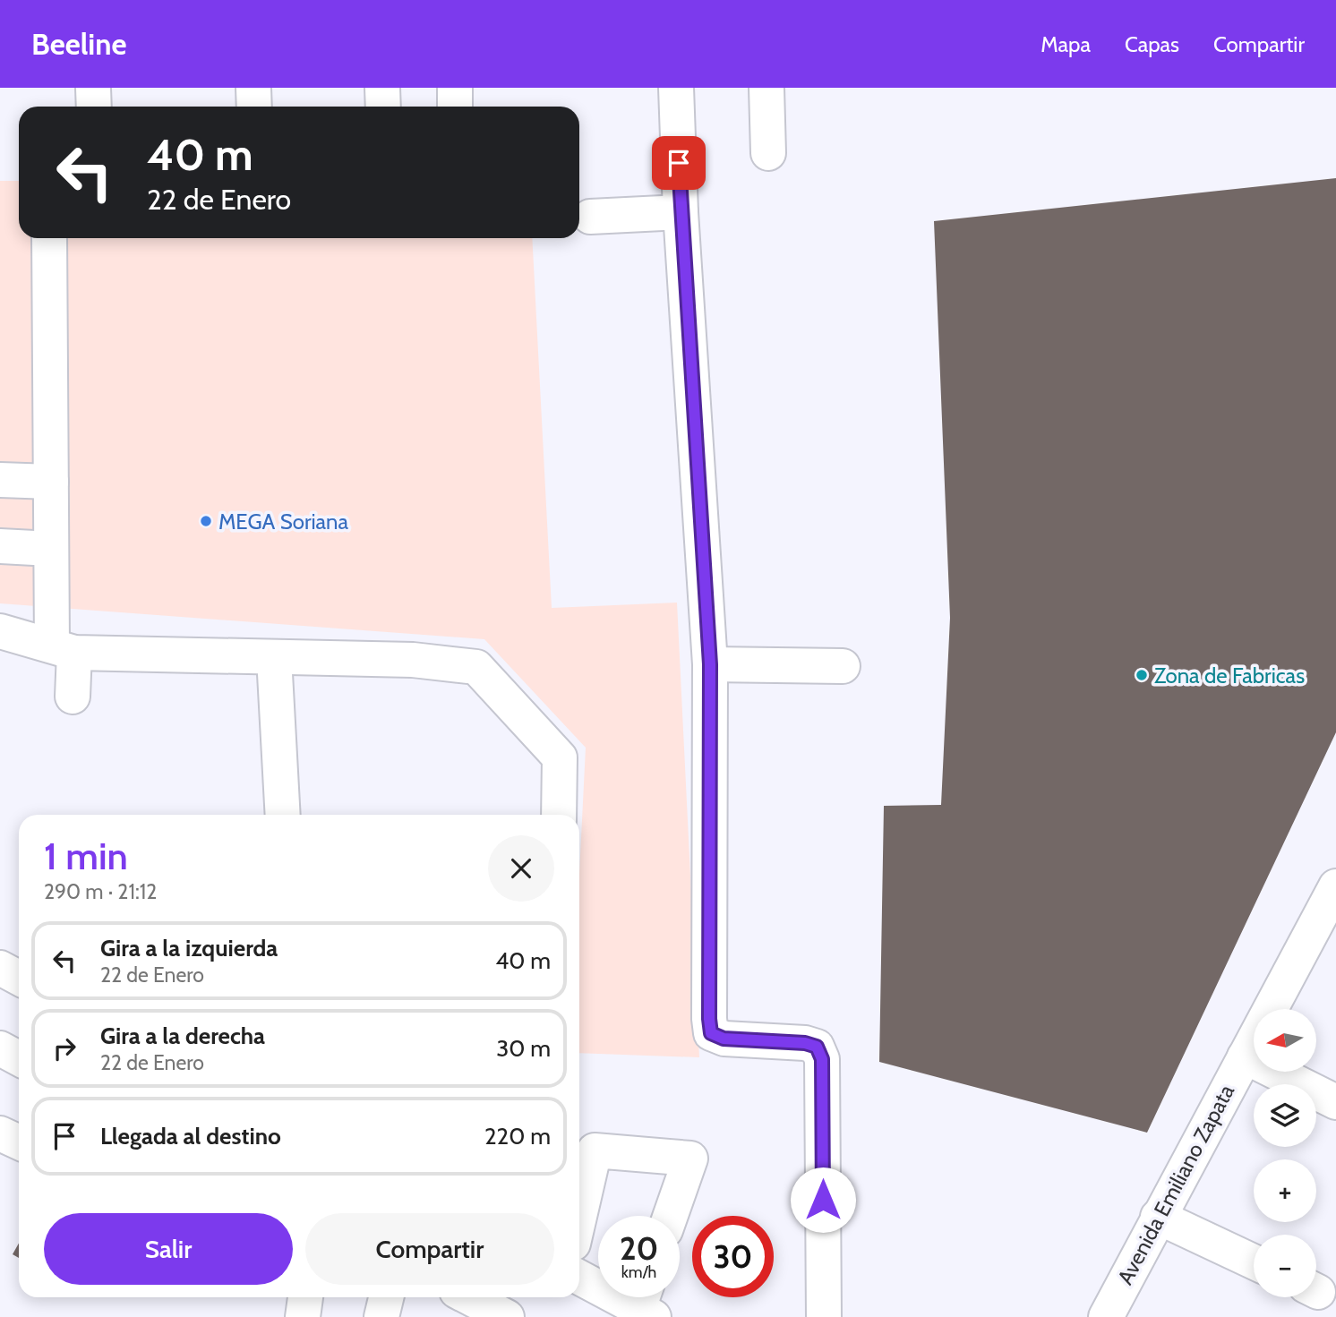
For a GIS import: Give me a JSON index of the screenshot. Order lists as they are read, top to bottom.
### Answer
{
  "streets": {
    "street": ["Avenida Emiliano Zapata"]
  },
  "places": ["MEGA Soriana", "Zona de Fabricas"],
  "north": "left",
  "page": {
    "header": "Beeline",
    "nav": ["Mapa", "Capas", "Compartir"],
    "turn": ["40 m", "22 de Enero"],
    "heading": ["1 min", "290 m · 21:12"],
    "list": [
      {
        "name": "Gira a la izquierda",
        "note": "22 de Enero",
        "value": "40 m"
      },
      {
        "name": "Gira a la derecha",
        "note": "22 de Enero",
        "value": "30 m"
      },
      {
        "name": "Llegada al destino",
        "value": "220 m"
      }
    ],
    "map_buttons": ["+", "−"],
    "buttons": ["Salir", "Compartir"],
    "speed": "20 km/h",
    "limit": "30"
  }
}
